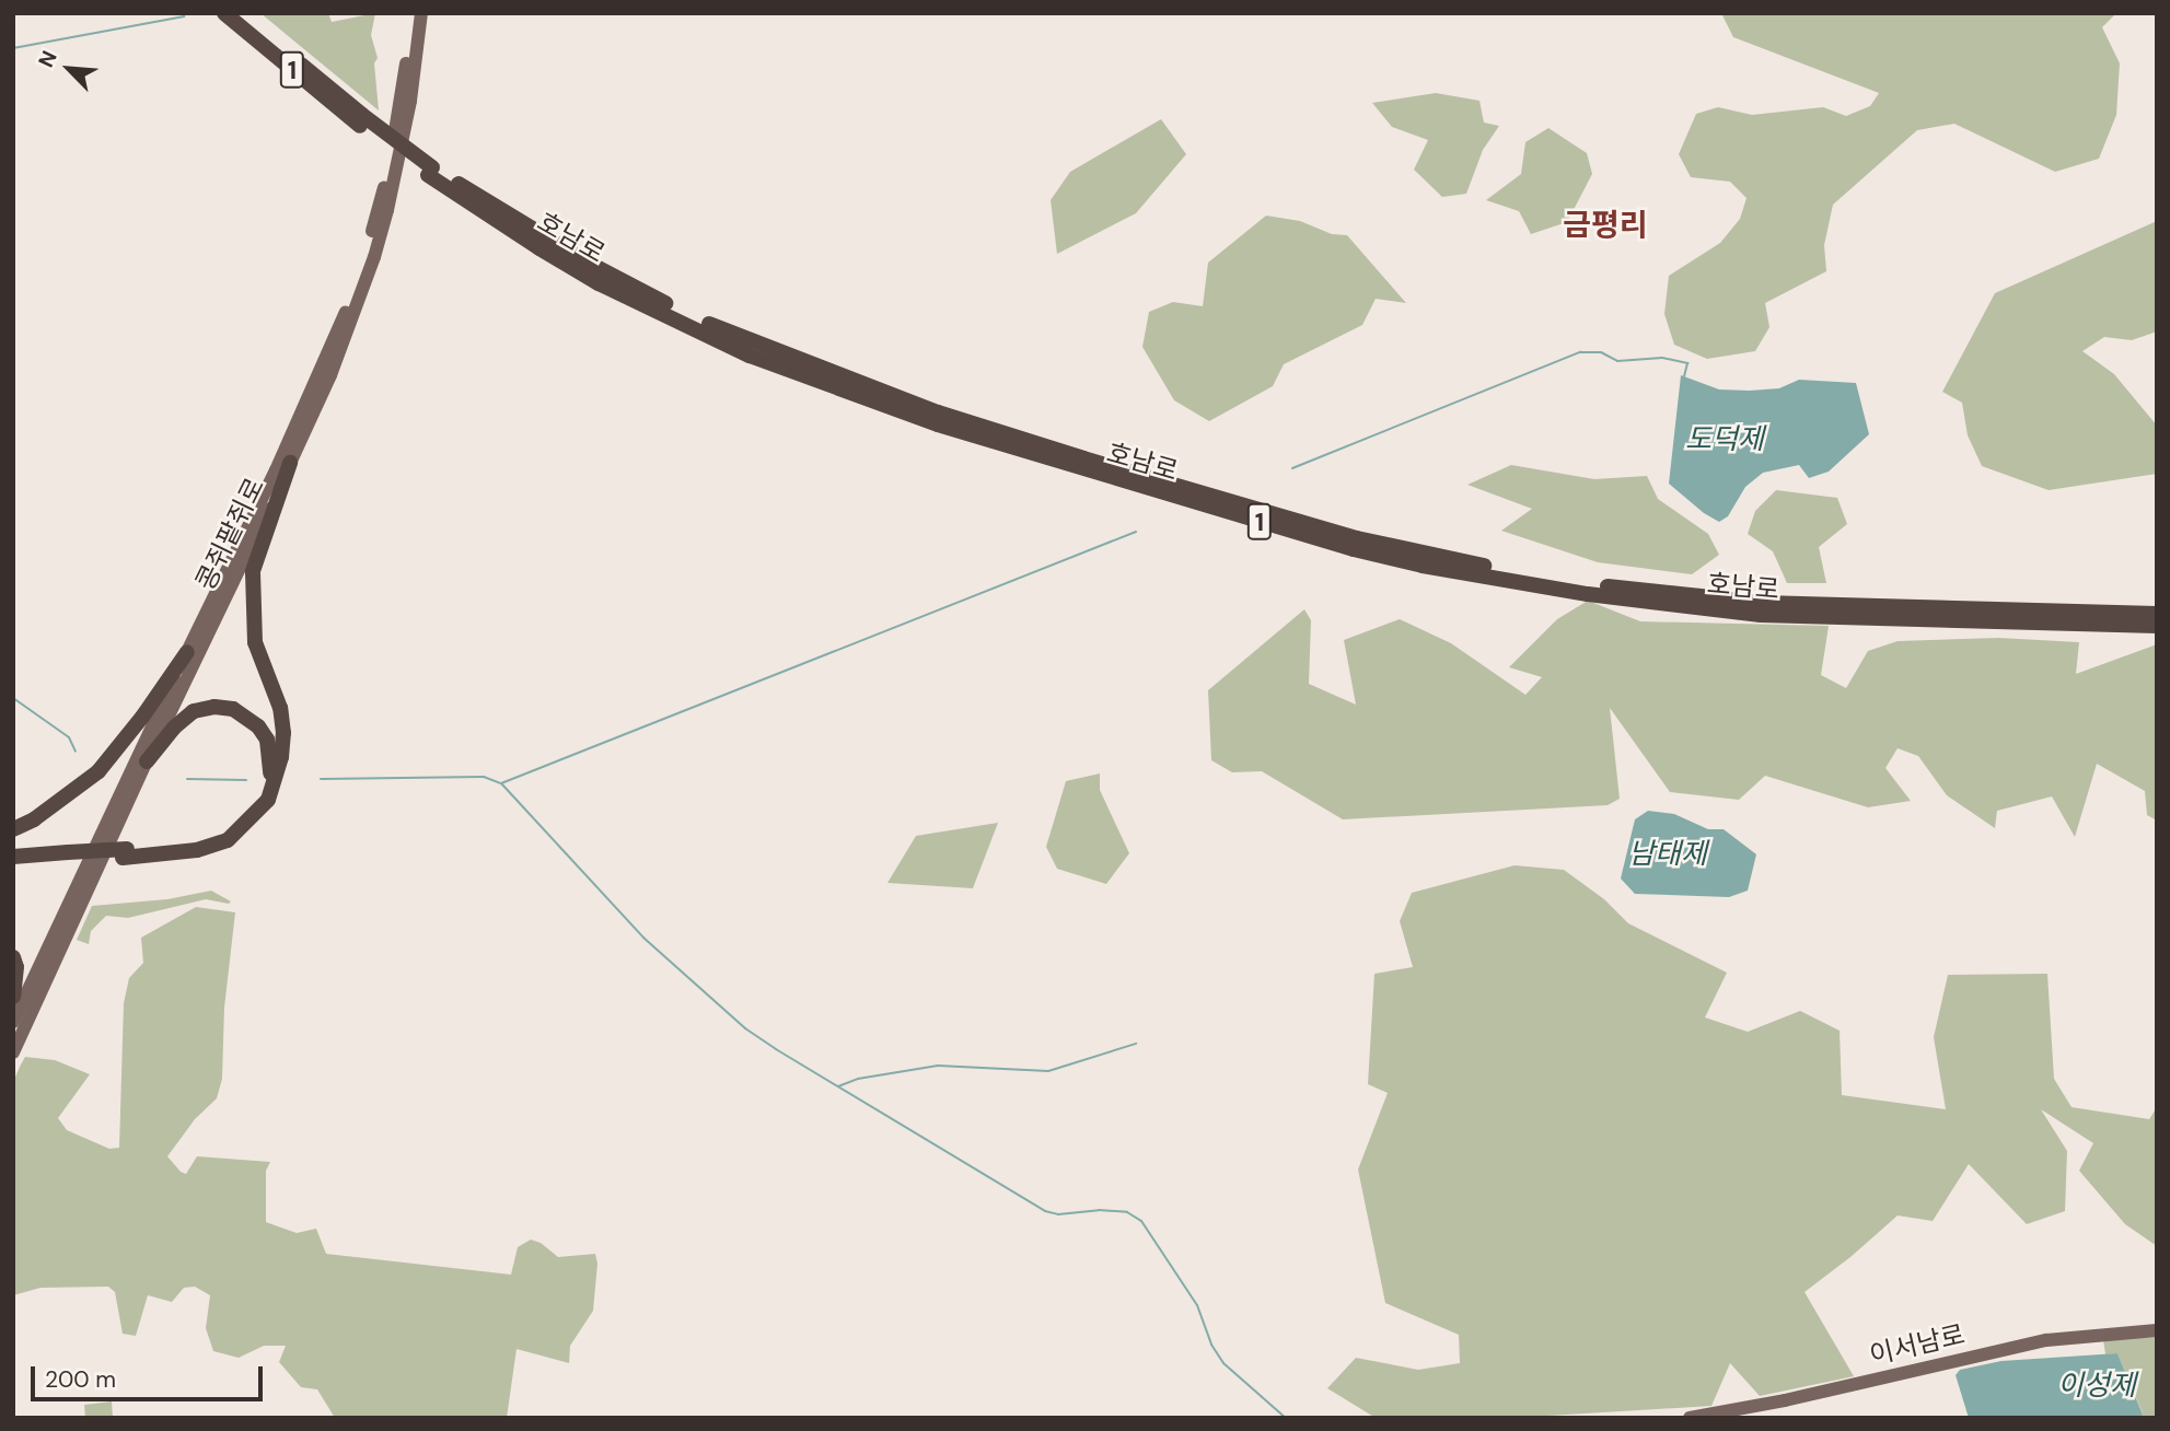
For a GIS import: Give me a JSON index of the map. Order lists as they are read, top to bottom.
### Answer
{
  "streets": {
    "highway": ["1", "호남로"],
    "main road": ["콩쥐팥쥐로", "이서남로"]
  },
  "districts": ["금평리"],
  "water": ["도덕제", "남태제", "이성제"],
  "scale_bar": "200 m",
  "north": "top left"
}
